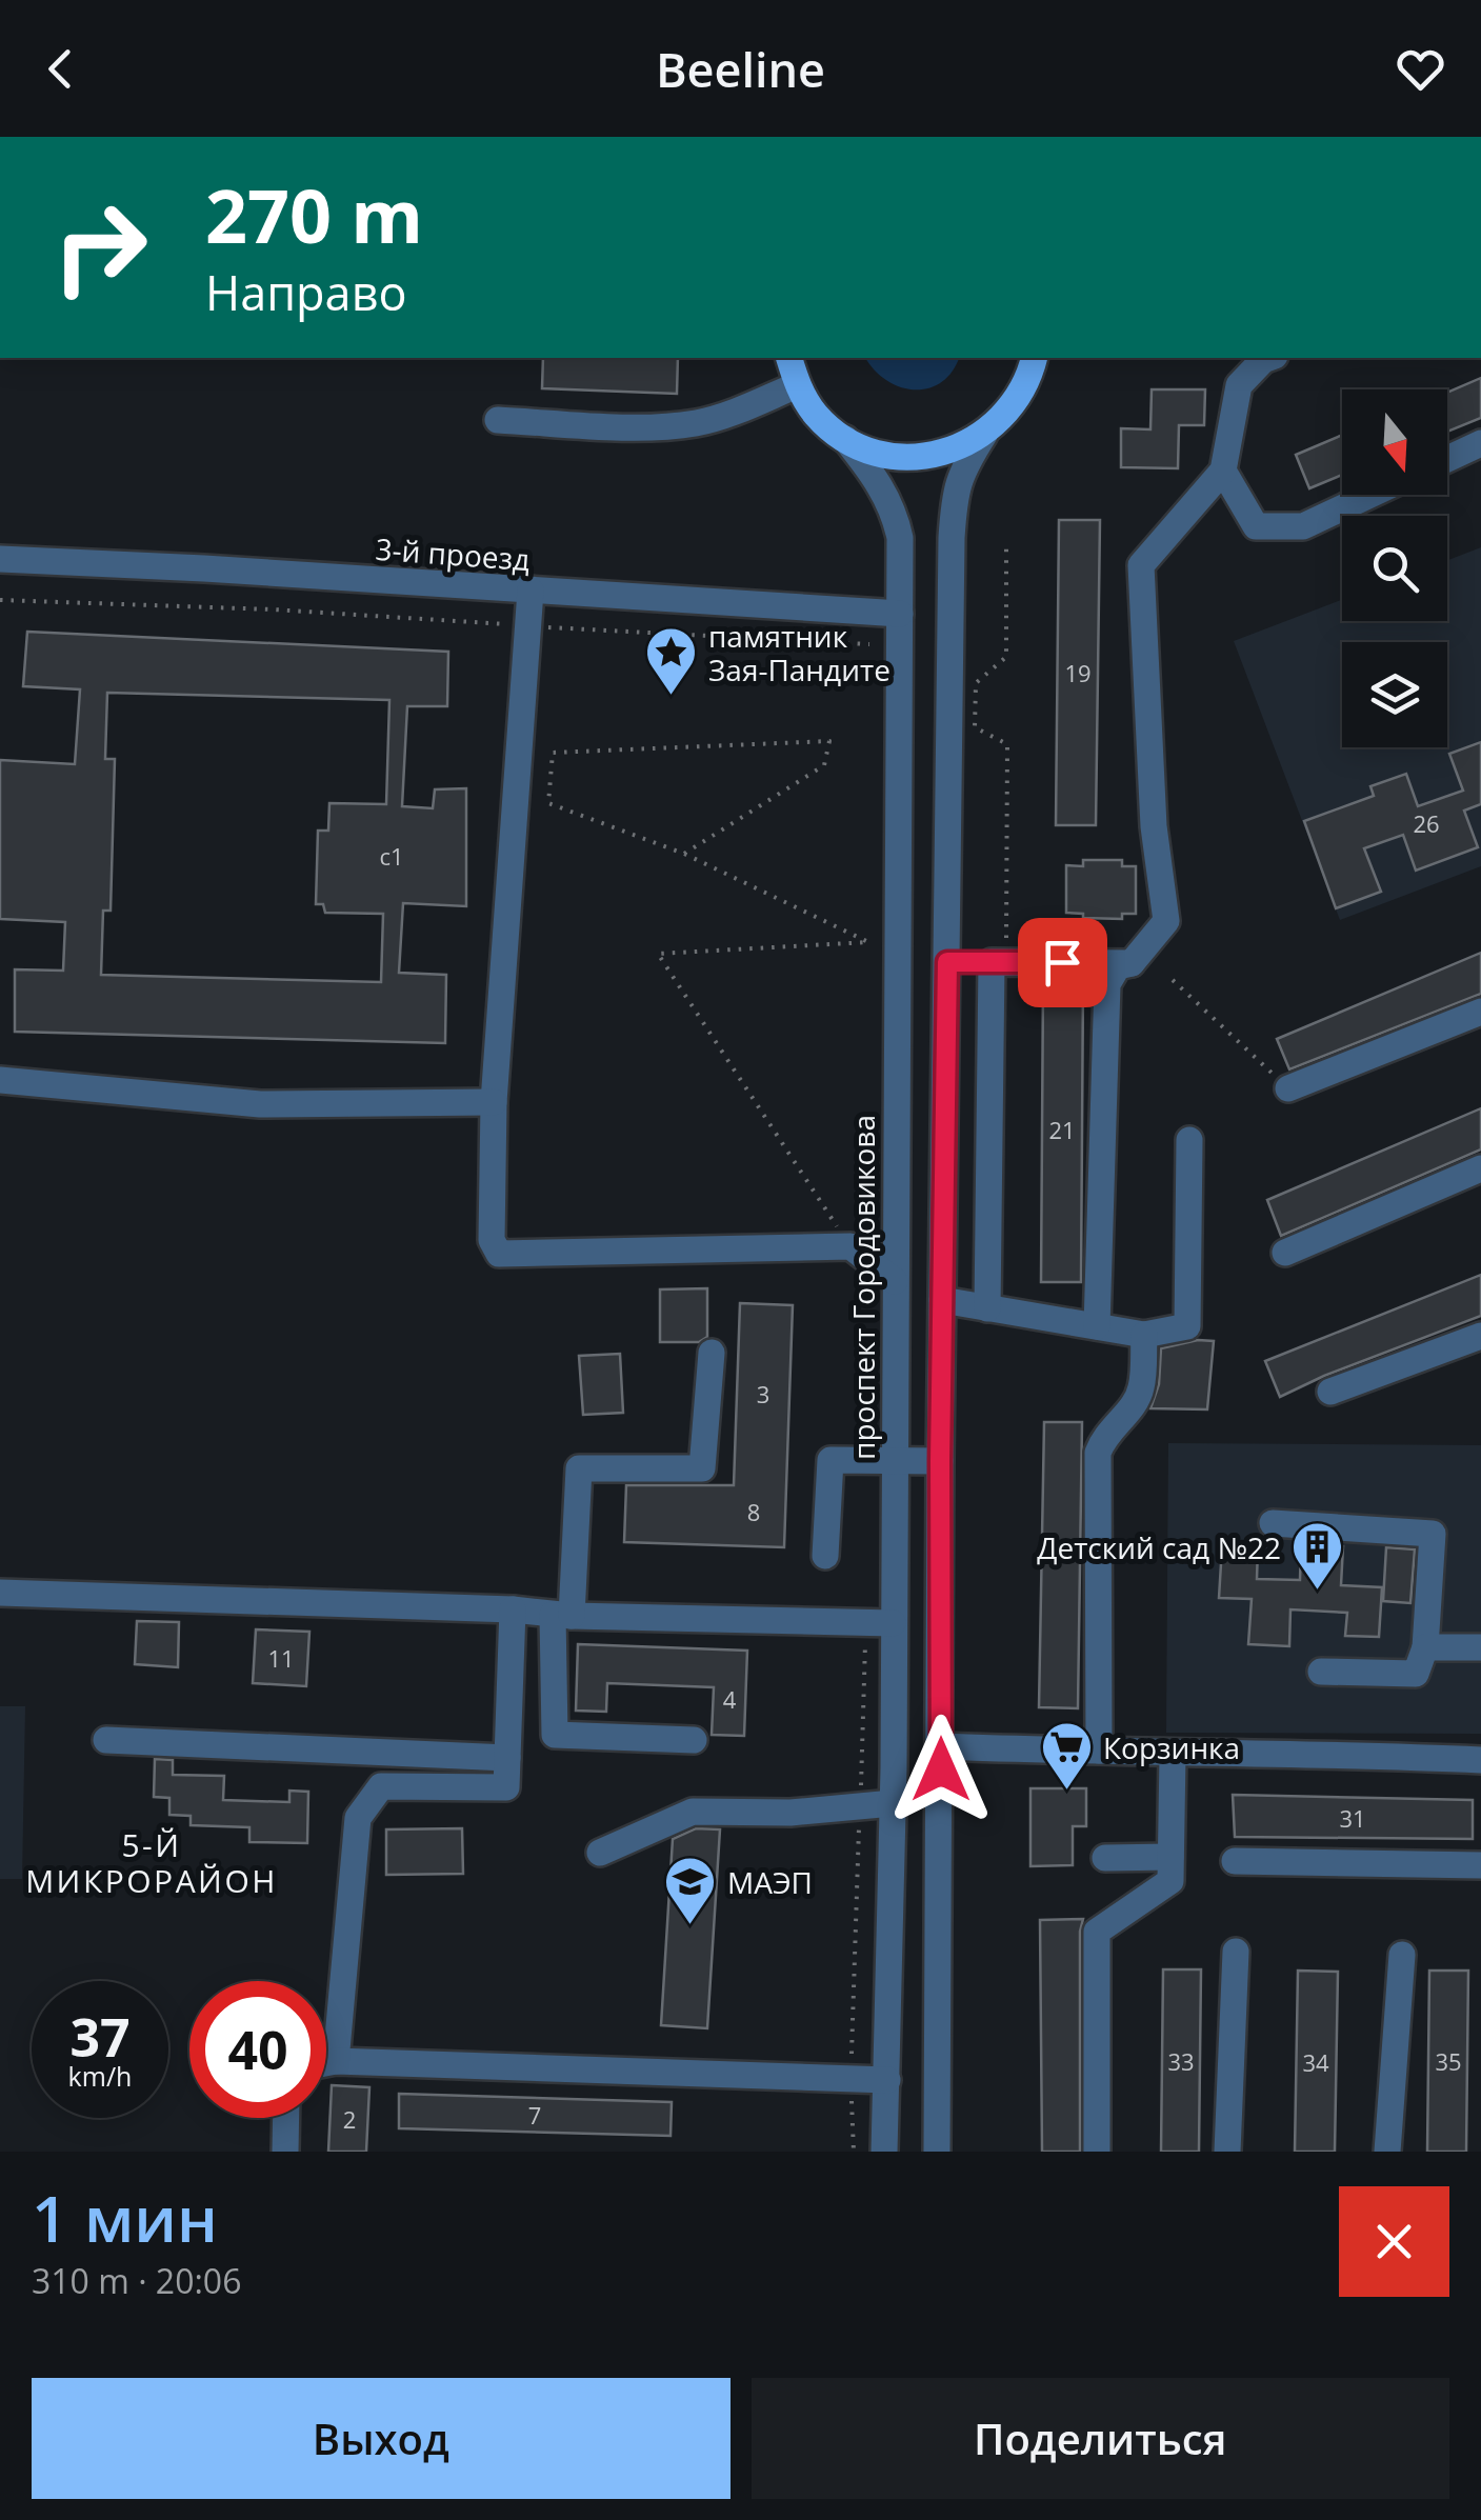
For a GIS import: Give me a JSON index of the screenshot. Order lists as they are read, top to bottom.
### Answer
{
  "streets": {
    "street": ["3-й проезд", "проспект Городовикова"]
  },
  "crossings": [
    ["3-й проезд", "проспект Городовикова"]
  ],
  "districts": ["5-Й МИКРОРАЙОН"],
  "places": {
    "place": ["памятник Зая-Пандите"],
    "building": ["Детский сад №22"],
    "supermarket": ["Корзинка"],
    "school or university": ["МАЭП"]
  },
  "house_numbers": [
    "19",
    "26",
    "с1",
    "21",
    "3",
    "8",
    "11",
    "4",
    "31",
    "33",
    "35",
    "34",
    "7",
    "2"
  ],
  "north": "bottom",
  "page": {
    "header": "Beeline",
    "turn": ["270 m", "Направо"],
    "speed": "37 km/h",
    "limit": "40",
    "heading": ["1 мин", "310 m · 20:06"],
    "buttons": ["Выход", "Поделиться"]
  }
}
